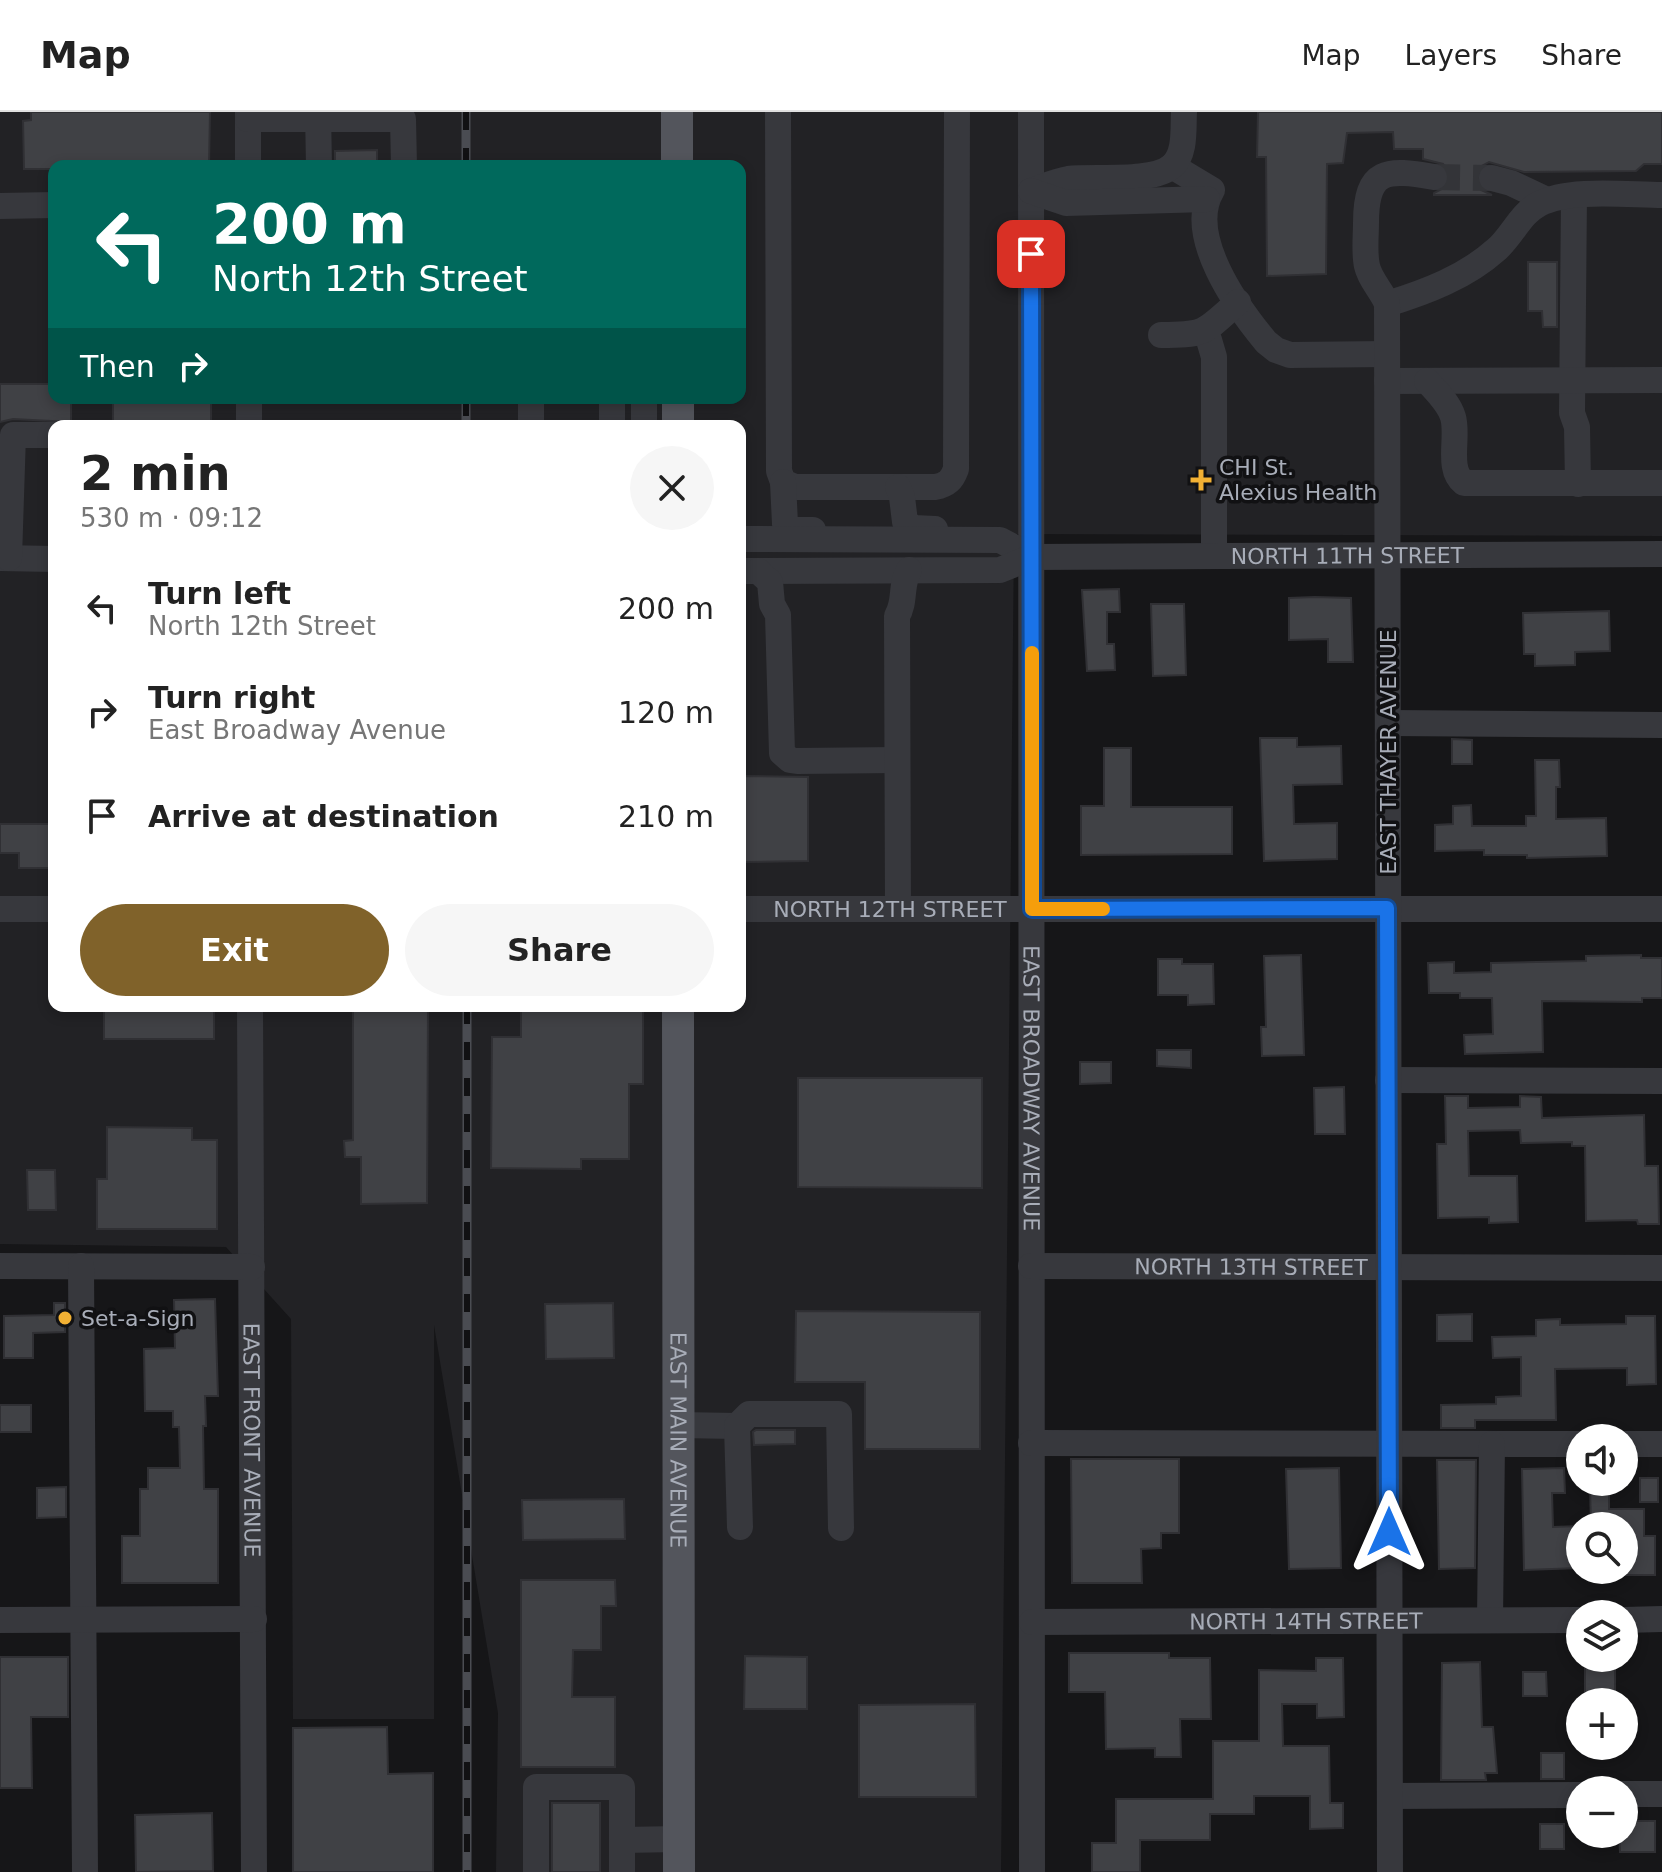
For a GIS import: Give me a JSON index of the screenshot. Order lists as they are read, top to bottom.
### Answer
{
  "streets": {
    "main road": ["EAST MAIN AVENUE"],
    "street": [
      "NORTH 11TH STREET",
      "EAST THAYER AVENUE",
      "NORTH 12TH STREET",
      "EAST BROADWAY AVENUE",
      "NORTH 13TH STREET",
      "EAST FRONT AVENUE",
      "NORTH 14TH STREET"
    ]
  },
  "crossings": [
    ["NORTH 11TH STREET", "EAST THAYER AVENUE"],
    ["NORTH 11TH STREET", "EAST BROADWAY AVENUE"],
    ["EAST THAYER AVENUE", "NORTH 12TH STREET"],
    ["EAST THAYER AVENUE", "NORTH 13TH STREET"],
    ["EAST THAYER AVENUE", "NORTH 14TH STREET"],
    ["NORTH 12TH STREET", "EAST BROADWAY AVENUE"],
    ["EAST BROADWAY AVENUE", "NORTH 13TH STREET"],
    ["EAST BROADWAY AVENUE", "NORTH 14TH STREET"]
  ],
  "places": {
    "health": ["CHI St. Alexius Health"],
    "other": ["Set-a-Sign"]
  },
  "page": {
    "header": "Map",
    "nav": ["Map", "Layers", "Share"],
    "turn": ["200 m", "North 12th Street"],
    "then": "Then",
    "heading": ["2 min", "530 m · 09:12"],
    "list": [
      {
        "name": "Turn left",
        "note": "North 12th Street",
        "value": "200 m"
      },
      {
        "name": "Turn right",
        "note": "East Broadway Avenue",
        "value": "120 m"
      },
      {
        "name": "Arrive at destination",
        "value": "210 m"
      }
    ],
    "buttons": ["Exit", "Share"],
    "map_buttons": ["+", "−"]
  }
}
